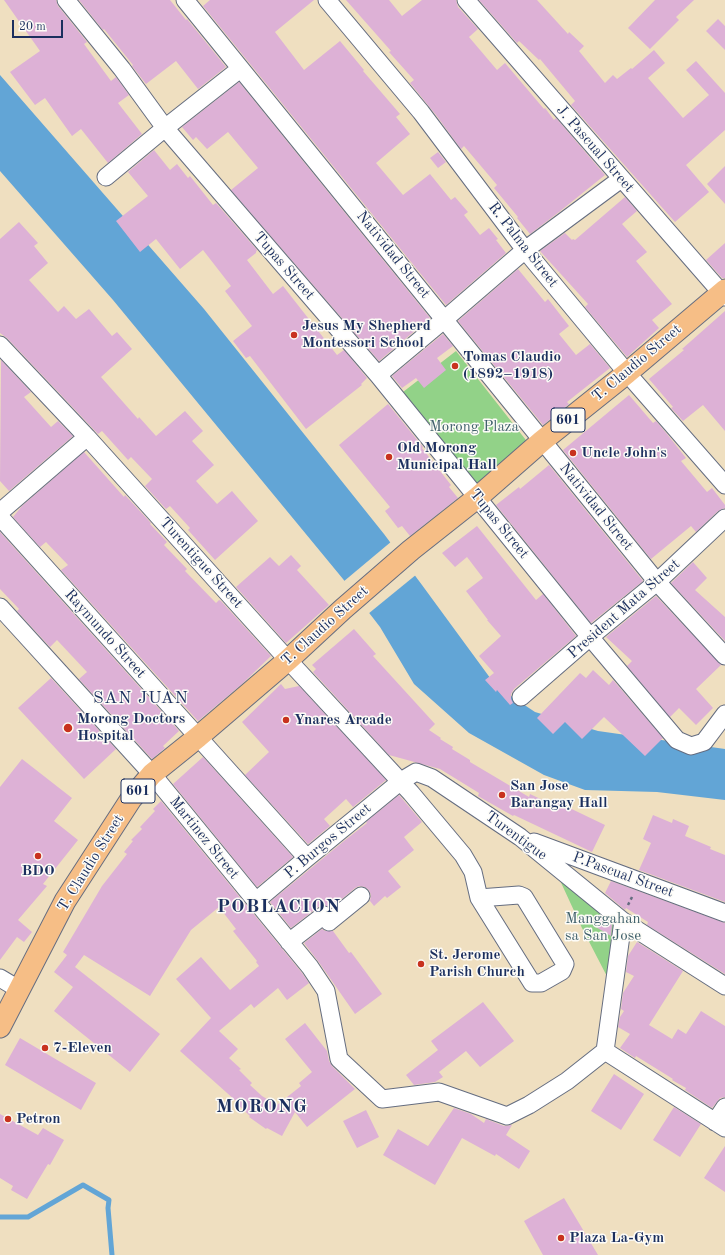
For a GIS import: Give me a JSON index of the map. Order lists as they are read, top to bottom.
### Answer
{
  "streets": {
    "main road": ["T. Claudio Street", "601"],
    "street": [
      "J. Pascual Street",
      "R. Palma Street",
      "Natividad Street",
      "Tupas Street",
      "Turentigue Street",
      "President Mata Street",
      "Raymundo Street",
      "Turentigue",
      "Martinez Street",
      "P. Burgos Street",
      "P.Pascual Street"
    ]
  },
  "crossings": [
    ["J. Pascual Street", "T. Claudio Street"],
    ["R. Palma Street", "T. Claudio Street"],
    ["Natividad Street", "T. Claudio Street"],
    ["Natividad Street", "President Mata Street"],
    ["Tupas Street", "T. Claudio Street"],
    ["Tupas Street", "President Mata Street"],
    ["T. Claudio Street", "Turentigue Street"],
    ["T. Claudio Street", "Raymundo Street"],
    ["T. Claudio Street", "Martinez Street"],
    ["Turentigue Street", "Turentigue"],
    ["Turentigue Street", "P. Burgos Street"],
    ["Raymundo Street", "P. Burgos Street"],
    ["Turentigue", "P. Burgos Street"],
    ["Turentigue", "P.Pascual Street"],
    ["Martinez Street", "P. Burgos Street"]
  ],
  "districts": ["SAN JUAN", "POBLACION", "MORONG"],
  "parks": ["Morong Plaza", "Manggahan sa San Jose"],
  "places": [
    "Jesus My Shepherd Montessori School",
    "Tomas Claudio (1892–1918)",
    "Uncle John's",
    "Old Morong Municipal Hall",
    "Ynares Arcade",
    "Morong Doctors Hospital",
    "San Jose Barangay Hall",
    "BDO",
    "St. Jerome Parish Church",
    "7-Eleven",
    "Petron",
    "Plaza La-Gym"
  ],
  "scale_bar": "20 m"
}
